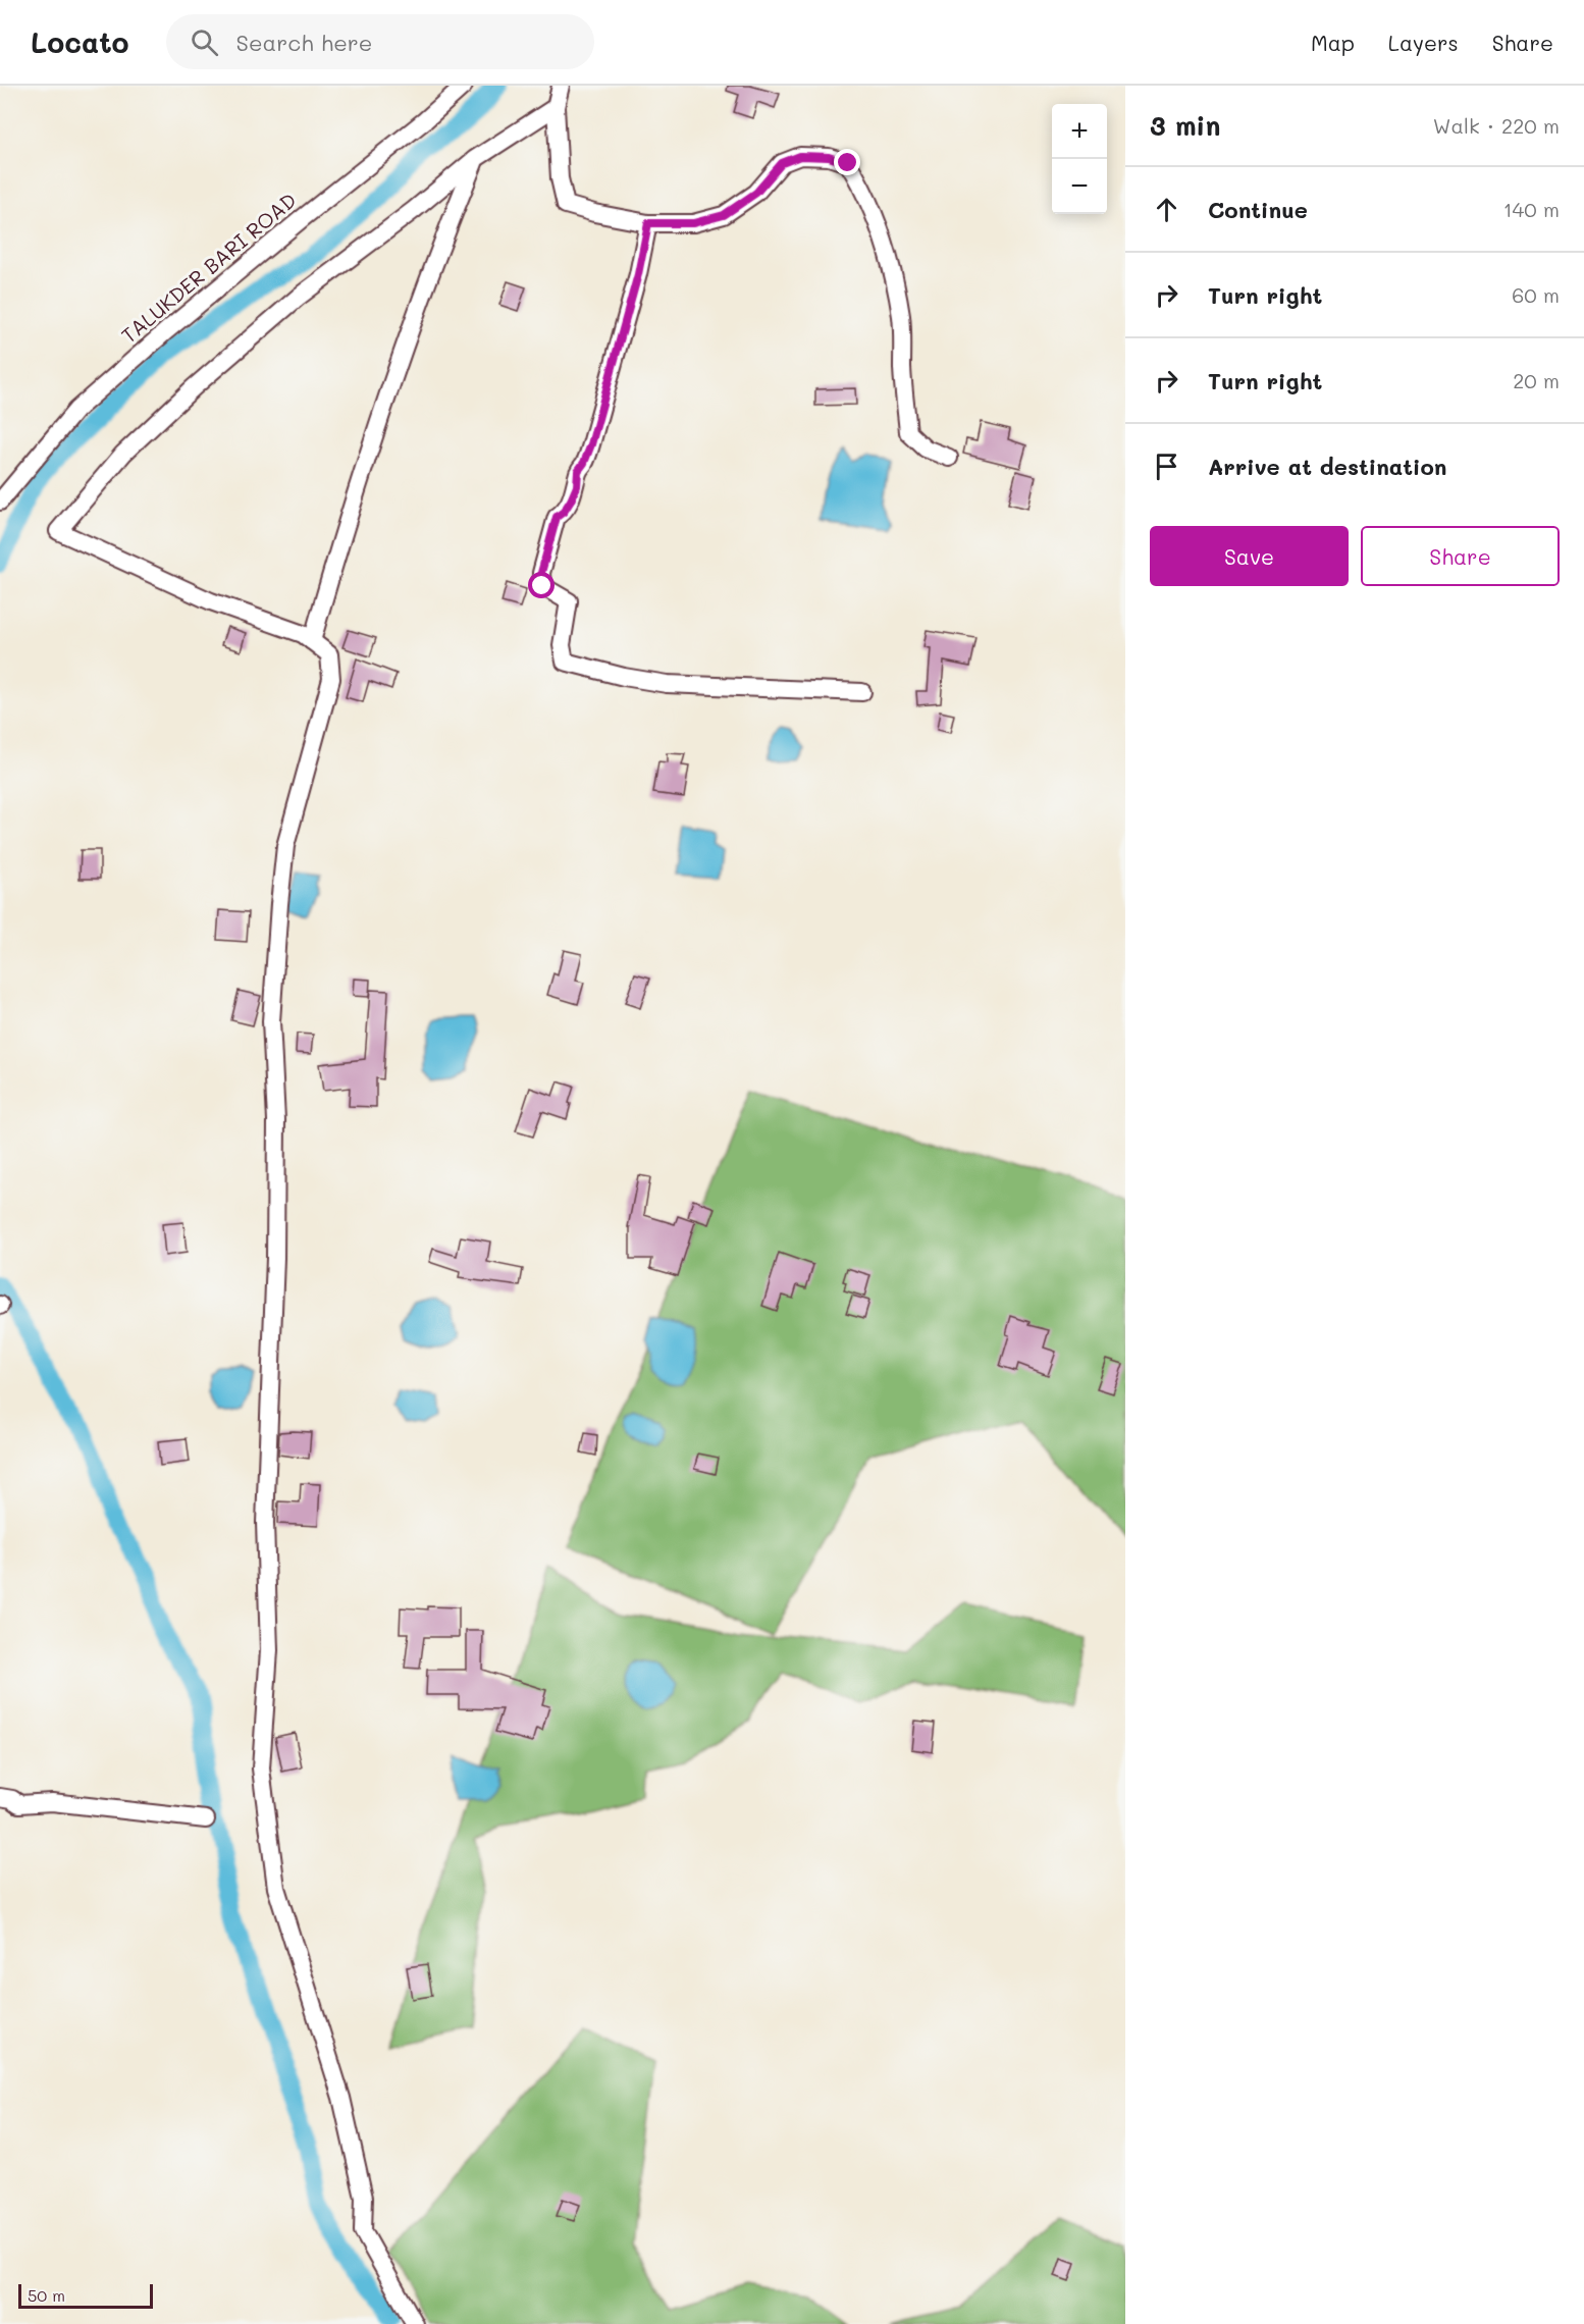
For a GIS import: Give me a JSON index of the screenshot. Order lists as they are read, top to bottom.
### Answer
{
  "streets": {
    "street": ["TALUKDER BARI ROAD"]
  },
  "scale_bar": "50 m",
  "page": {
    "header": "Locato",
    "search": "Search here",
    "nav": ["Map", "Layers", "Share"],
    "heading": ["3 min", "Walk · 220 m"],
    "map_buttons": ["+", "−"],
    "list": [
      ["Continue", "140 m"],
      ["Turn right", "60 m"],
      ["Turn right", "20 m"],
      "Arrive at destination"
    ],
    "buttons": ["Save", "Share"],
    "scale": "50 m"
  }
}
